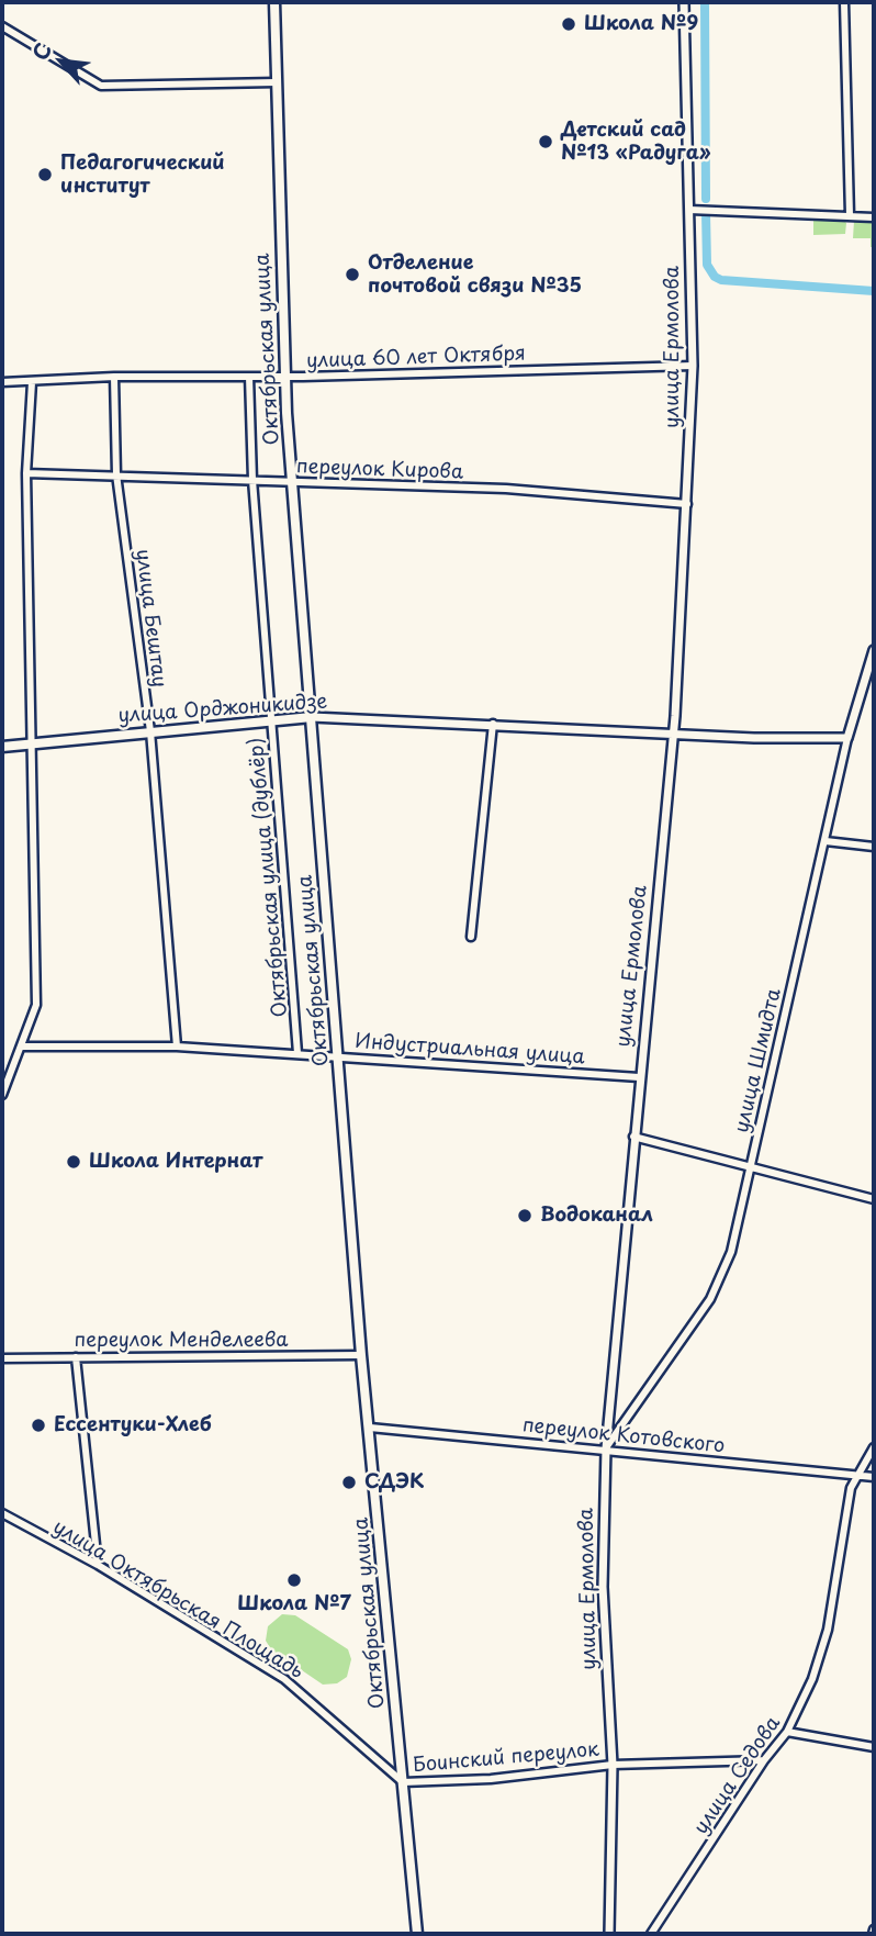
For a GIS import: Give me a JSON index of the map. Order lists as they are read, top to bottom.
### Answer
{
  "streets": {
    "main road": ["Октябрьская улица", "улица Орджоникидзе"],
    "street": [
      "улица Ермолова",
      "улица 60 лет Октября",
      "переулок Кирова",
      "улица Бештау",
      "Октябрьская улица (дублёр)",
      "Индустриальная улица",
      "улица Шмидта",
      "переулок Менделеева",
      "переулок Котовского",
      "улица Октябрьская Площадь",
      "Боинский переулок",
      "улица Седова"
    ]
  },
  "crossings": [
    ["улица Ермолова", "улица 60 лет Октября"],
    ["улица Ермолова", "переулок Кирова"],
    ["улица Ермолова", "улица Орджоникидзе"],
    ["улица Ермолова", "Индустриальная улица"],
    ["улица Ермолова", "улица Шмидта"],
    ["улица Ермолова", "переулок Котовского"],
    ["улица Ермолова", "Боинский переулок"],
    ["Октябрьская улица", "улица 60 лет Октября"],
    ["Октябрьская улица", "переулок Кирова"],
    ["Октябрьская улица", "улица Орджоникидзе"],
    ["Октябрьская улица", "Индустриальная улица"],
    ["Октябрьская улица", "переулок Менделеева"],
    ["Октябрьская улица", "переулок Котовского"],
    ["Октябрьская улица", "улица Октябрьская Площадь"],
    ["Октябрьская улица", "Боинский переулок"],
    ["улица 60 лет Октября", "улица Бештау"],
    ["улица 60 лет Октября", "Октябрьская улица (дублёр)"],
    ["переулок Кирова", "улица Бештау"],
    ["переулок Кирова", "Октябрьская улица (дублёр)"],
    ["улица Бештау", "улица Орджоникидзе"],
    ["улица Бештау", "Индустриальная улица"],
    ["улица Орджоникидзе", "Октябрьская улица (дублёр)"],
    ["улица Орджоникидзе", "улица Шмидта"],
    ["Октябрьская улица (дублёр)", "Индустриальная улица"],
    ["улица Шмидта", "переулок Котовского"],
    ["переулок Котовского", "улица Седова"],
    ["улица Октябрьская Площадь", "Боинский переулок"],
    ["Боинский переулок", "улица Седова"]
  ],
  "places": [
    "Школа №9",
    "Детский сад №13 «Радуга»",
    "Педагогический институт",
    "Отделение почтовой связи №35",
    "Школа Интернат",
    "Водоканал",
    "Ессентуки-Хлеб",
    "СДЭК",
    "Школа №7"
  ],
  "north": "top left"
}
